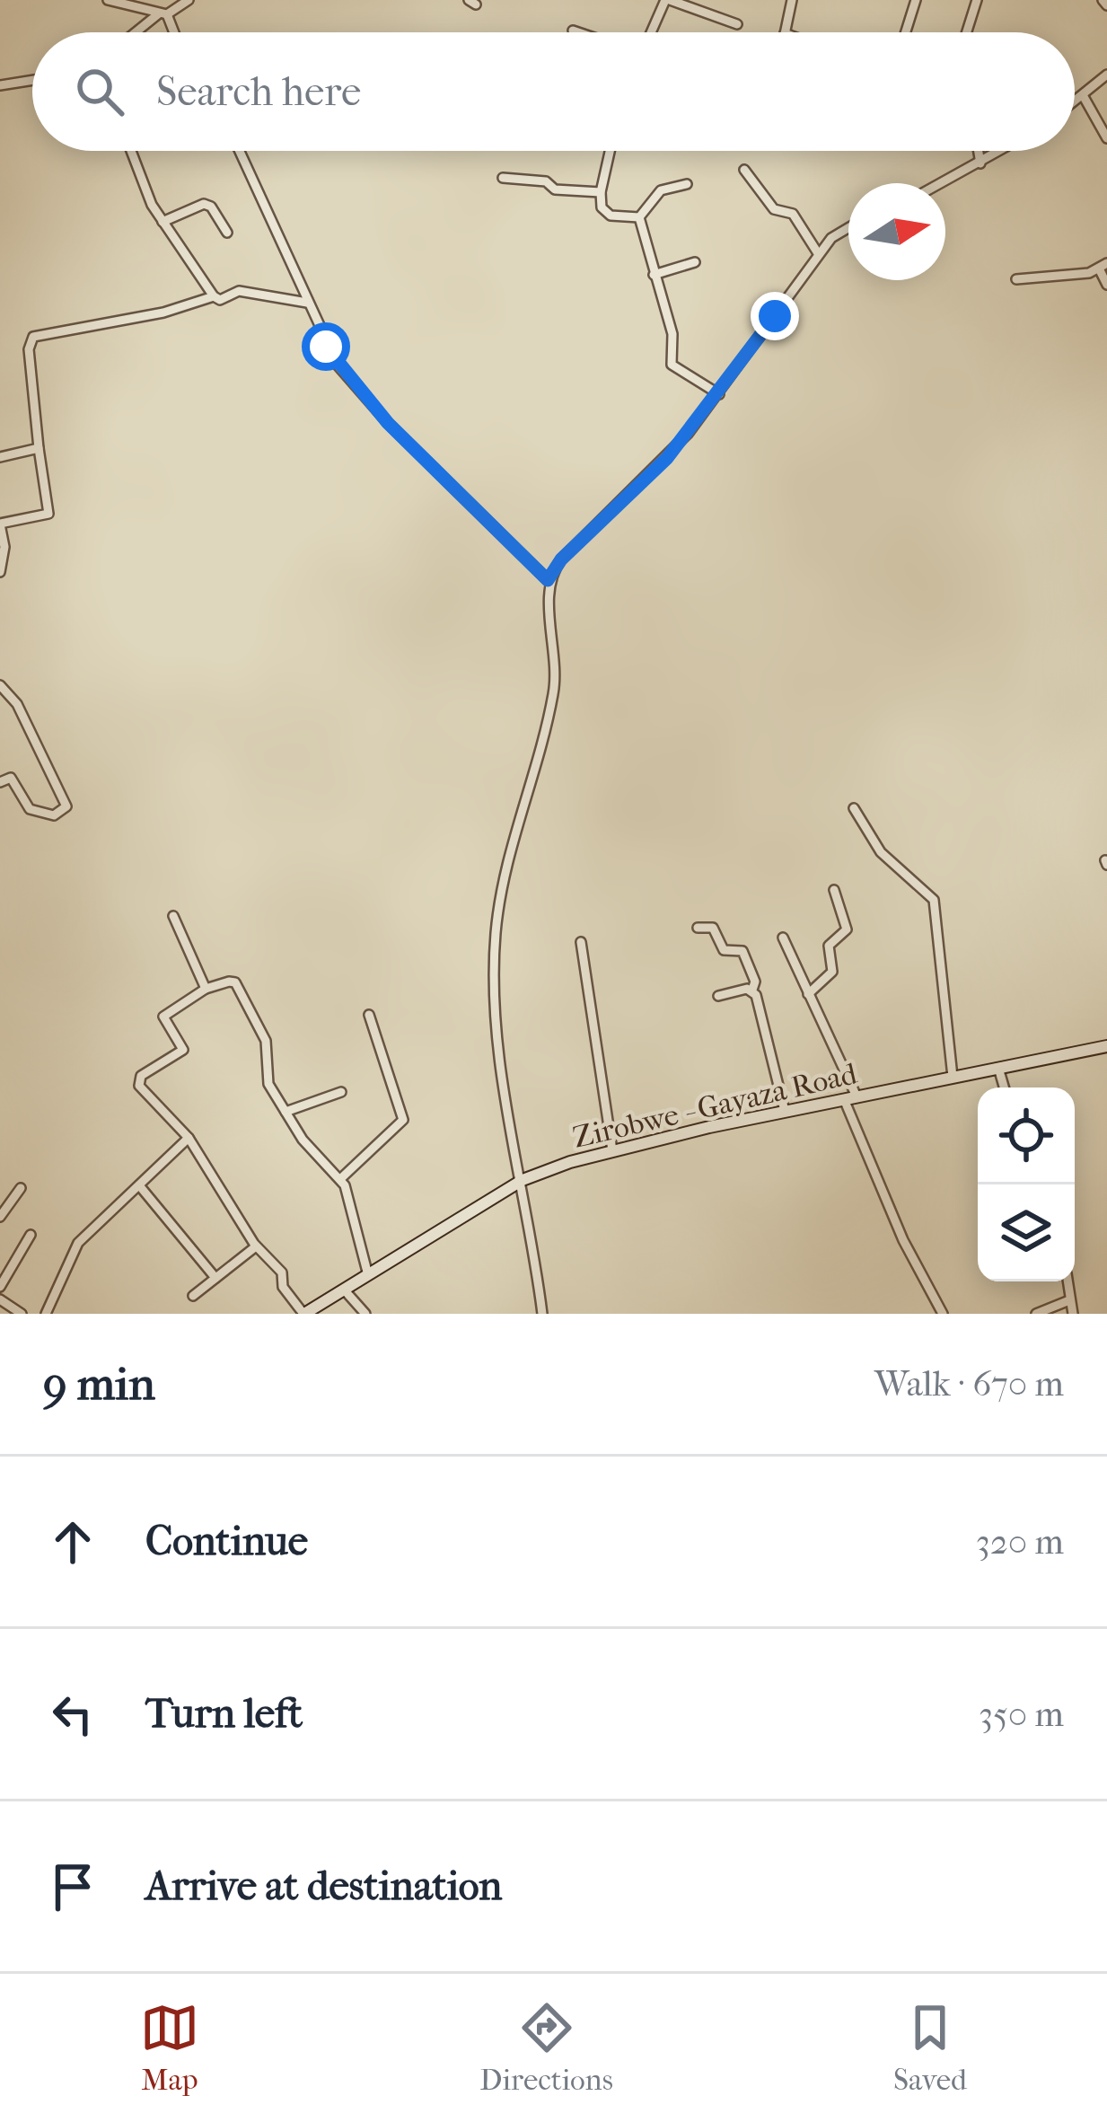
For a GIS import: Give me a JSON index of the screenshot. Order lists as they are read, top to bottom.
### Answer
{
  "streets": {
    "street": ["Zirobwe - Gayaza Road"]
  },
  "north": "right",
  "page": {
    "search": "Search here",
    "heading": ["9 min", "Walk · 670 m"],
    "list": [
      ["Continue", "320 m"],
      ["Turn left", "350 m"],
      "Arrive at destination"
    ],
    "nav": ["Map", "Directions", "Saved"]
  }
}
